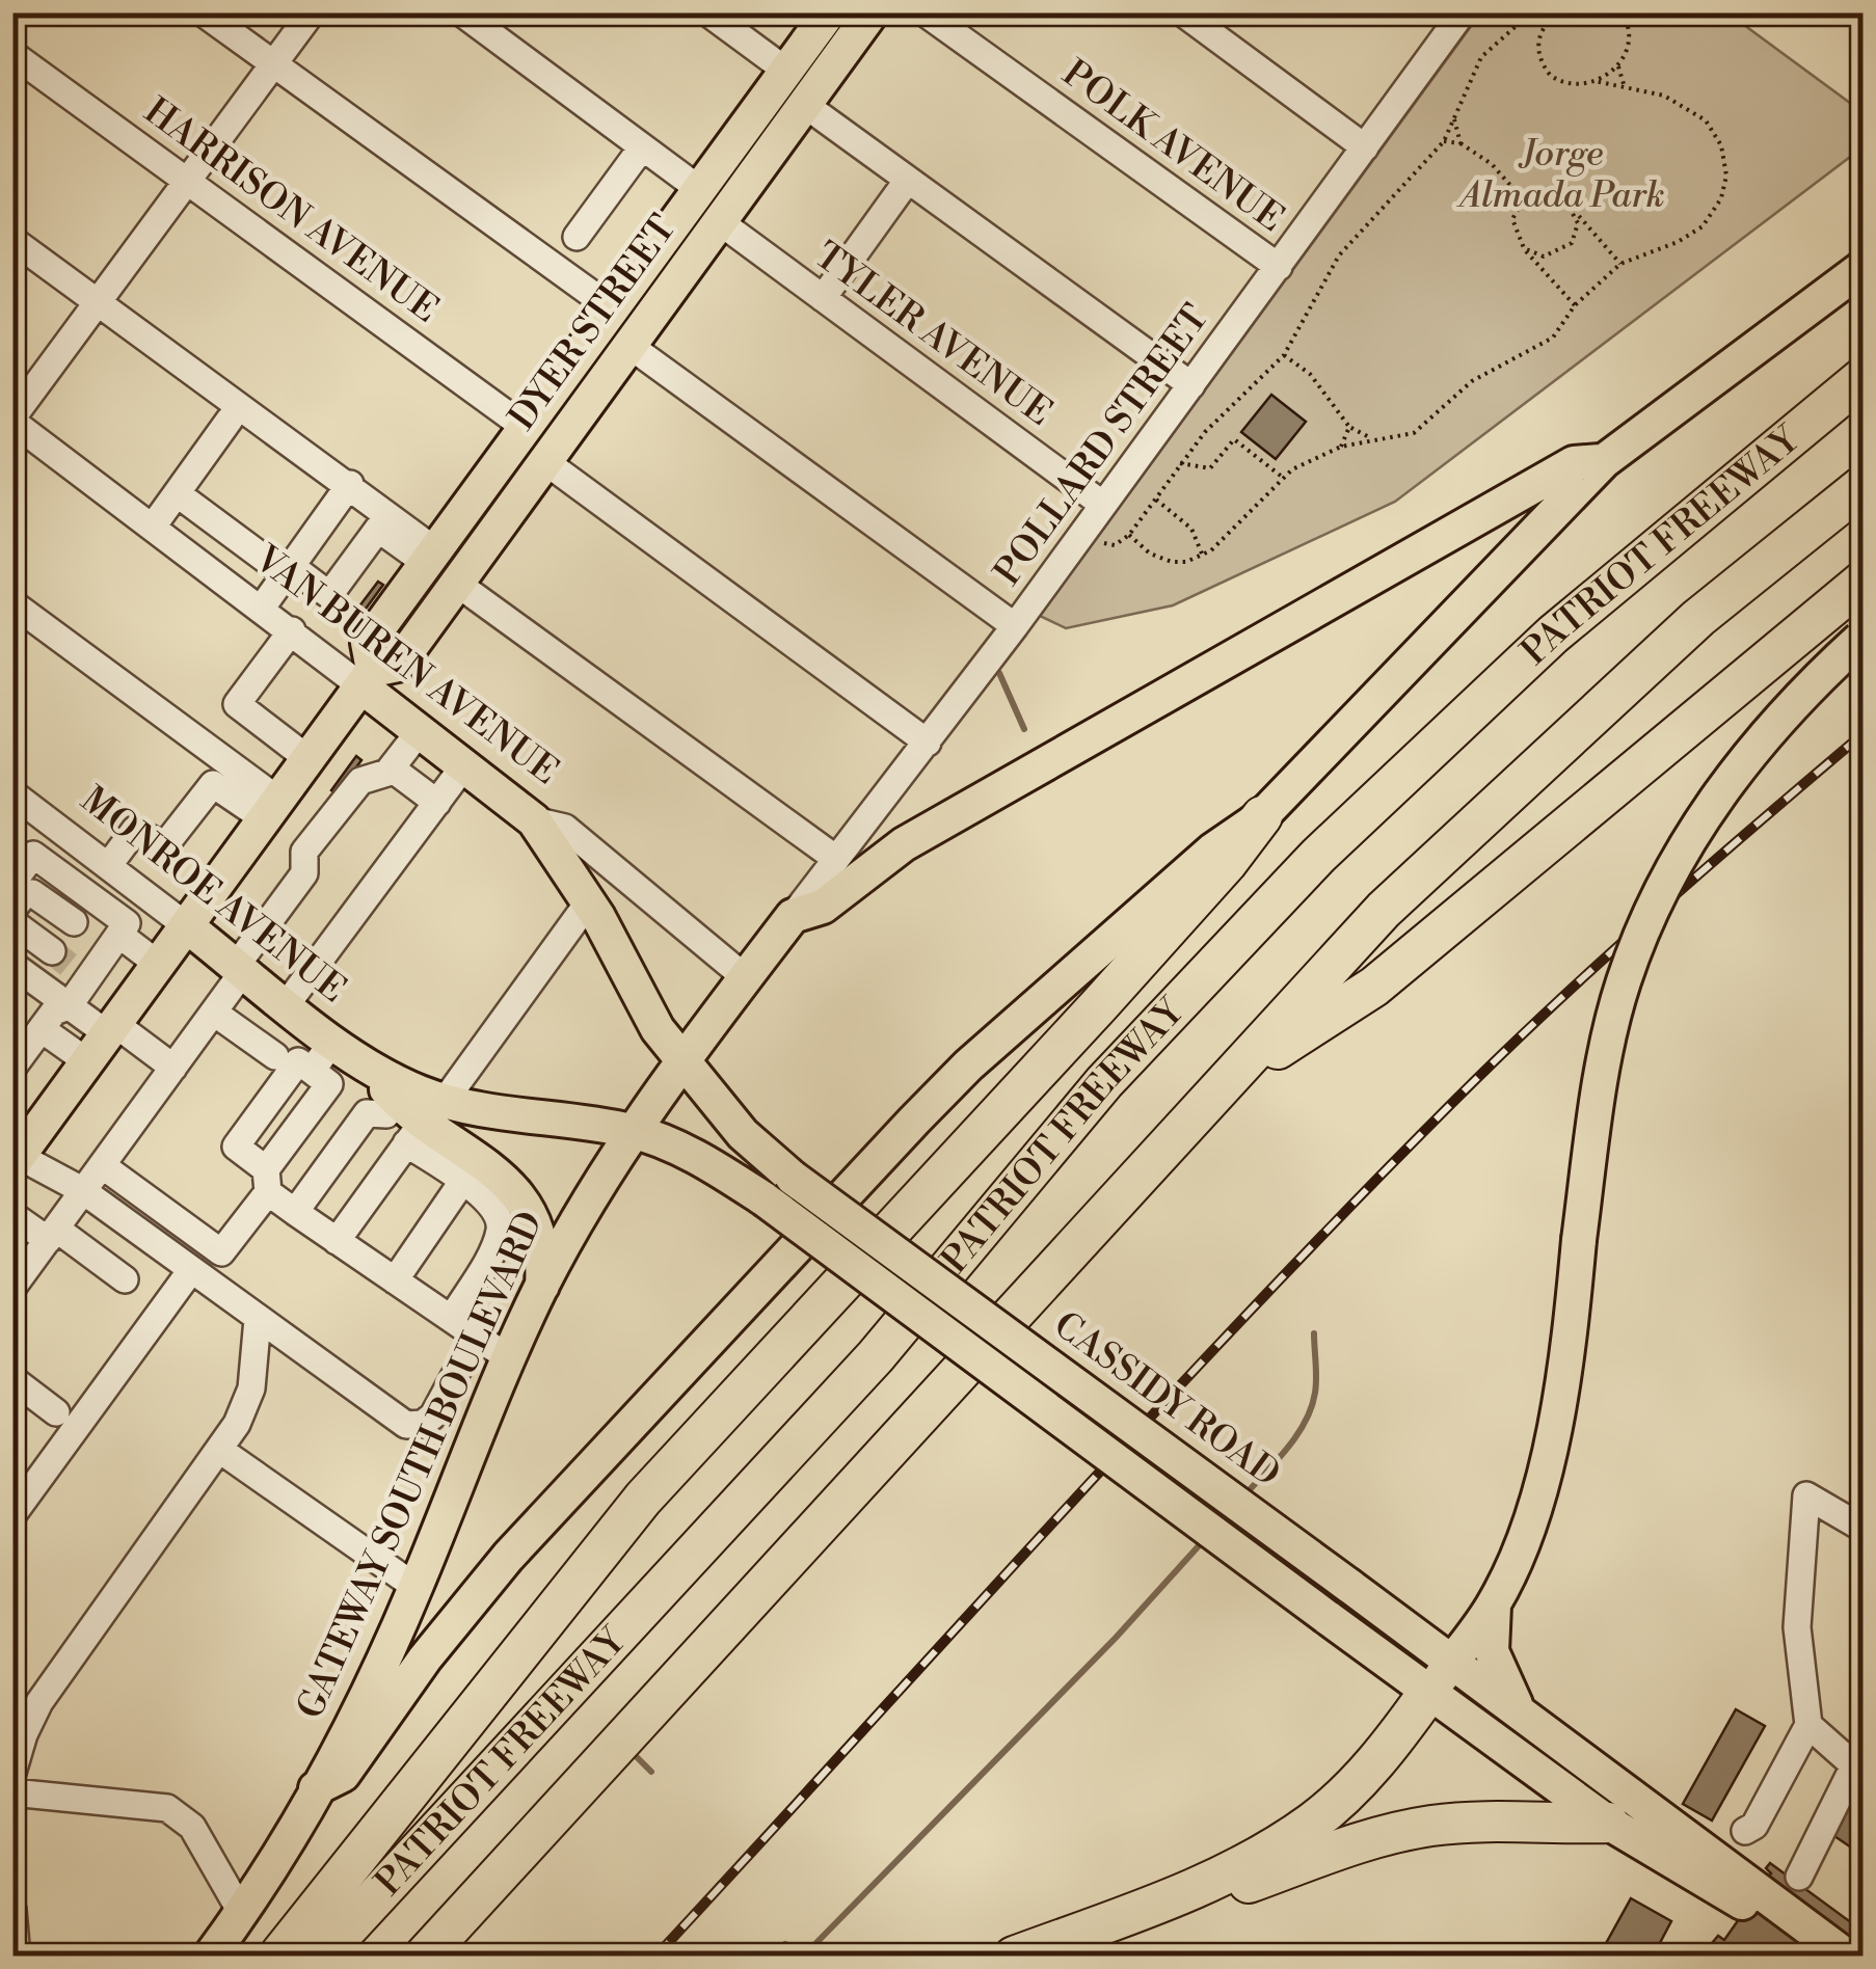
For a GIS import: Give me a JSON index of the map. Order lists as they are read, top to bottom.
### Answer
{
  "streets": {
    "highway": ["PATRIOT FREEWAY"],
    "main road": [
      "DYER STREET",
      "VAN BUREN AVENUE",
      "MONROE AVENUE",
      "CASSIDY ROAD",
      "GATEWAY SOUTH BOULEVARD"
    ],
    "street": [
      "POLK AVENUE",
      "HARRISON AVENUE",
      "TYLER AVENUE",
      "POLLARD STREET"
    ]
  },
  "crossings": [
    ["POLK AVENUE", "POLLARD STREET"],
    ["HARRISON AVENUE", "DYER STREET"],
    ["DYER STREET", "TYLER AVENUE"],
    ["DYER STREET", "VAN BUREN AVENUE"],
    ["DYER STREET", "MONROE AVENUE"],
    ["TYLER AVENUE", "POLLARD STREET"],
    ["POLLARD STREET", "GATEWAY SOUTH BOULEVARD"],
    ["VAN BUREN AVENUE", "CASSIDY ROAD"],
    ["VAN BUREN AVENUE", "GATEWAY SOUTH BOULEVARD"],
    ["MONROE AVENUE", "CASSIDY ROAD"],
    ["CASSIDY ROAD", "GATEWAY SOUTH BOULEVARD"]
  ],
  "parks": ["Jorge Almada Park"]
}
